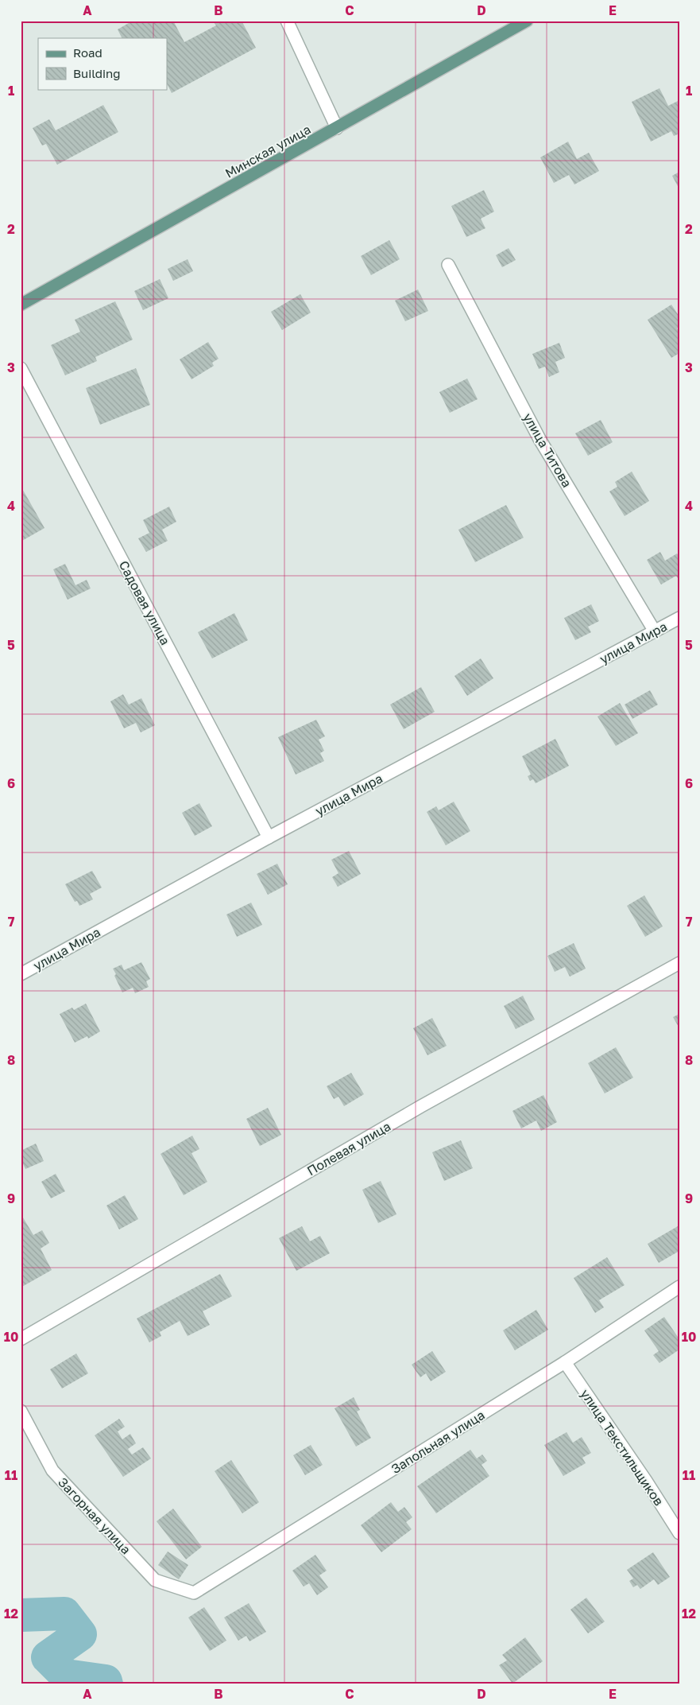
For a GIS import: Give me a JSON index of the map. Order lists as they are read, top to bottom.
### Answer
{
  "streets": {
    "main road": ["Минская улица"],
    "street": [
      "улица Титова",
      "Садовая улица",
      "улица Мира",
      "Полевая улица",
      "Запольная улица",
      "улица Текстильщиков",
      "Загорная улица"
    ]
  },
  "crossings": [
    ["улица Титова", "улица Мира"],
    ["Садовая улица", "улица Мира"],
    ["Запольная улица", "улица Текстильщиков"],
    ["Запольная улица", "Загорная улица"]
  ],
  "legend": ["Road", "Building"],
  "grid": {
    "columns": [
      "A",
      "B",
      "C",
      "D",
      "E"
    ],
    "rows": [
      "1",
      "2",
      "3",
      "4",
      "5",
      "6",
      "7",
      "8",
      "9",
      "10",
      "11",
      "12"
    ]
  }
}
